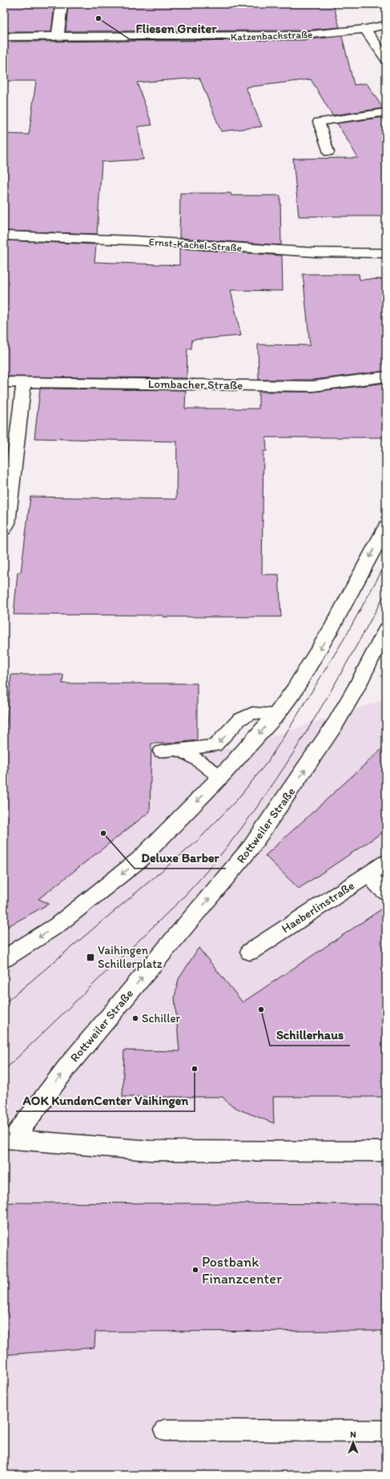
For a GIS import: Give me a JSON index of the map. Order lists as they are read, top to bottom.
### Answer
{
  "streets": {
    "street": [
      "Katzenbachstraße",
      "Ernst-Kachel-Straße",
      "Lombacher Straße",
      "Rottweiler Straße",
      "Haeberlinstraße"
    ]
  },
  "places": {
    "other": [
      "Fliesen Greiter",
      "Deluxe Barber",
      "Schillerhaus",
      "Schiller",
      "AOK KundenCenter Vaihingen",
      "Postbank Finanzcenter"
    ],
    "transit": ["Vaihingen Schillerplatz"]
  },
  "north": "top"
}
